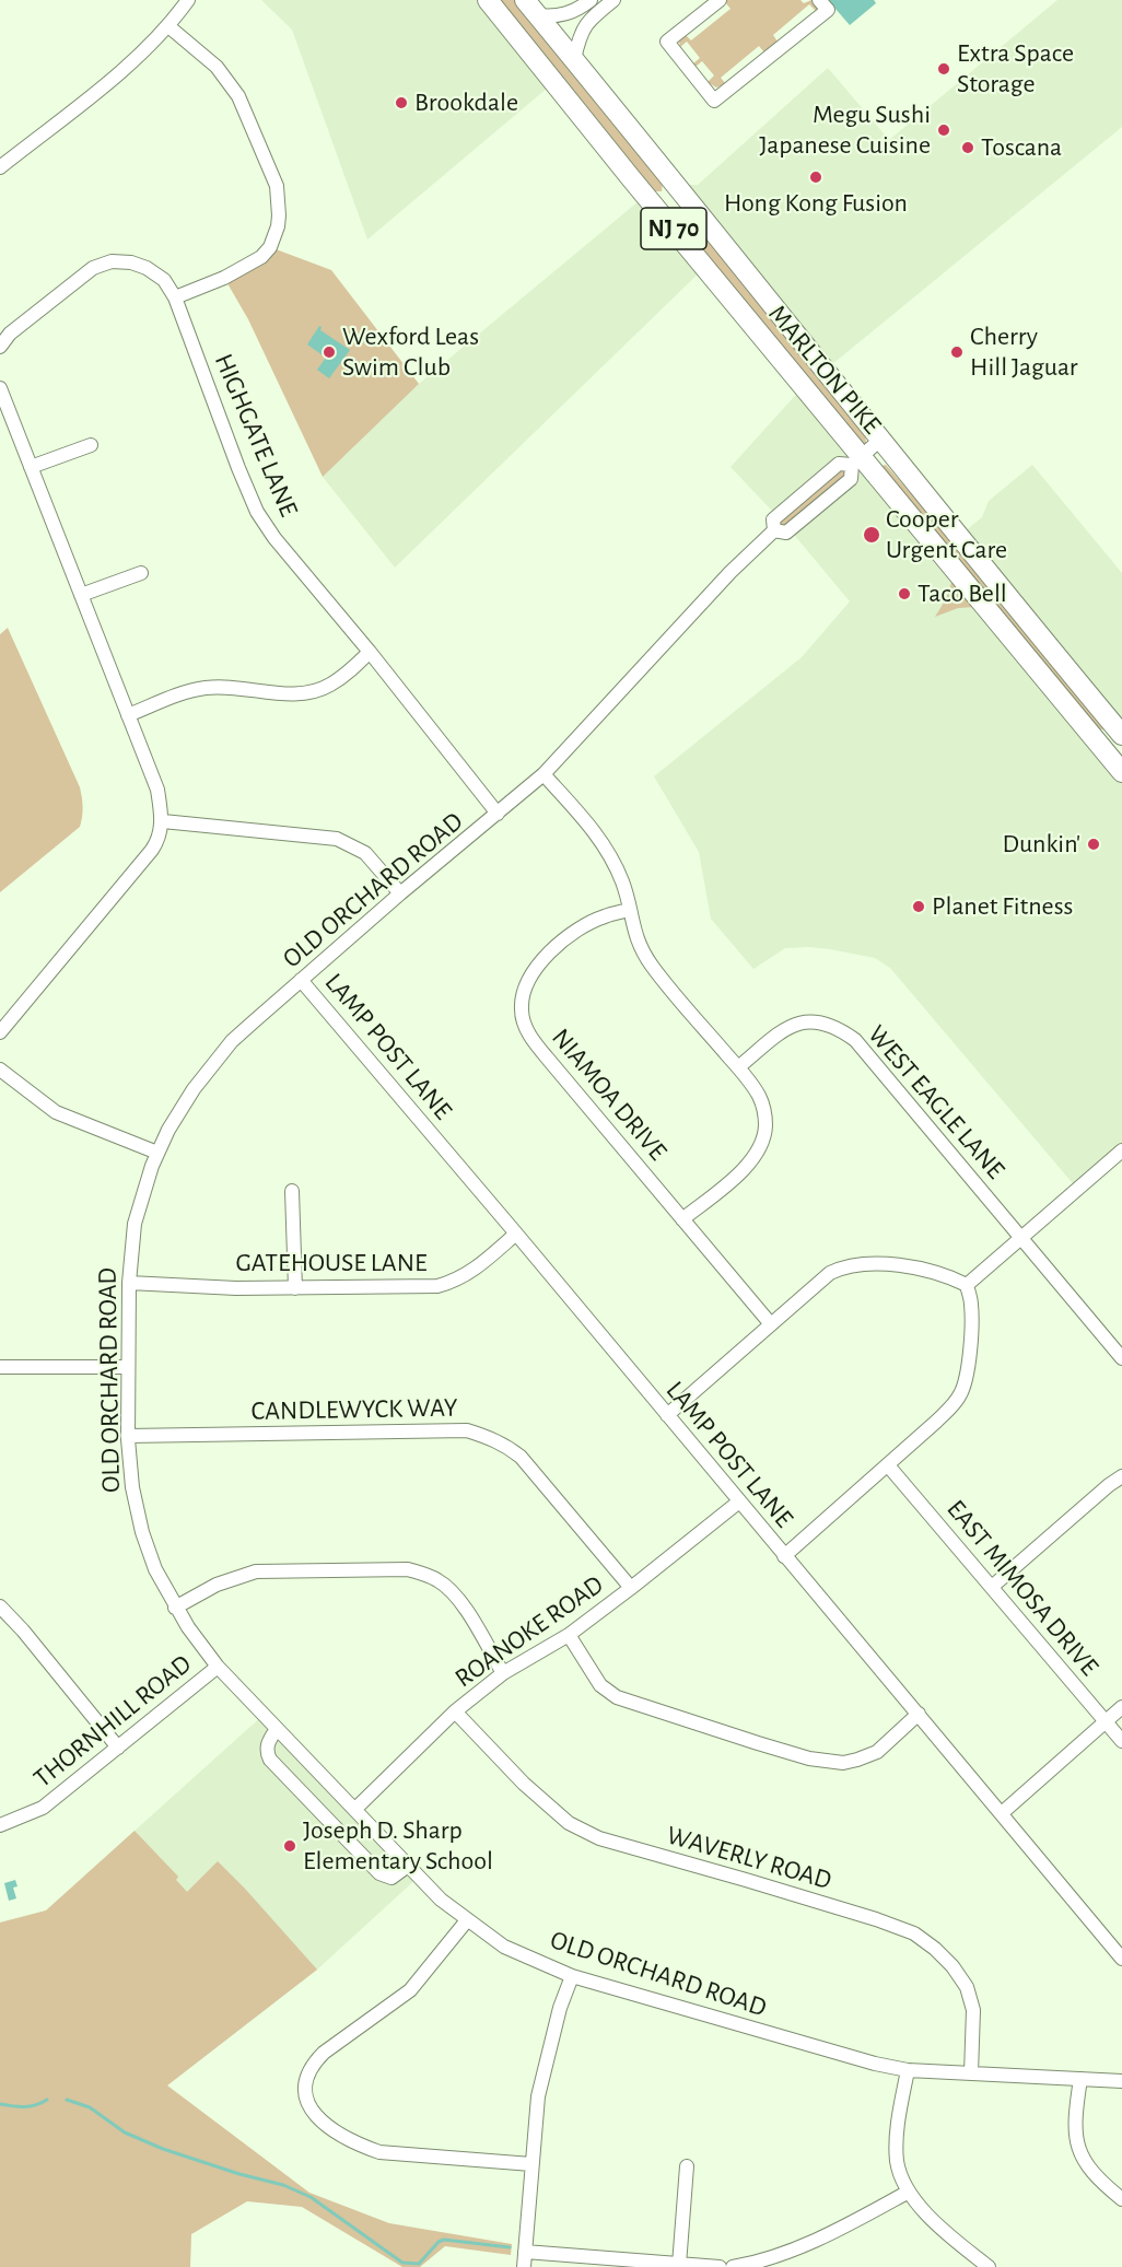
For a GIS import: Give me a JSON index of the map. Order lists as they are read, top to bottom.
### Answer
{
  "streets": {
    "highway": ["NJ 70", "MARLTON PIKE"],
    "street": [
      "HIGHGATE LANE",
      "OLD ORCHARD ROAD",
      "LAMP POST LANE",
      "NIAMOA DRIVE",
      "WEST EAGLE LANE",
      "GATEHOUSE LANE",
      "CANDLEWYCK WAY",
      "EAST MIMOSA DRIVE",
      "ROANOKE ROAD",
      "THORNHILL ROAD",
      "WAVERLY ROAD"
    ]
  },
  "crossings": [
    ["MARLTON PIKE", "OLD ORCHARD ROAD"],
    ["HIGHGATE LANE", "OLD ORCHARD ROAD"],
    ["OLD ORCHARD ROAD", "LAMP POST LANE"],
    ["OLD ORCHARD ROAD", "GATEHOUSE LANE"],
    ["OLD ORCHARD ROAD", "CANDLEWYCK WAY"],
    ["OLD ORCHARD ROAD", "ROANOKE ROAD"],
    ["OLD ORCHARD ROAD", "THORNHILL ROAD"],
    ["OLD ORCHARD ROAD", "WAVERLY ROAD"],
    ["LAMP POST LANE", "GATEHOUSE LANE"],
    ["LAMP POST LANE", "ROANOKE ROAD"],
    ["CANDLEWYCK WAY", "ROANOKE ROAD"],
    ["ROANOKE ROAD", "WAVERLY ROAD"]
  ],
  "places": [
    "Extra Space Storage",
    "Brookdale",
    "Megu Sushi Japanese Cuisine",
    "Toscana",
    "Hong Kong Fusion",
    "Wexford Leas Swim Club",
    "Cherry Hill Jaguar",
    "Cooper Urgent Care",
    "Taco Bell",
    "Dunkin'",
    "Planet Fitness",
    "Joseph D. Sharp Elementary School"
  ]
}
